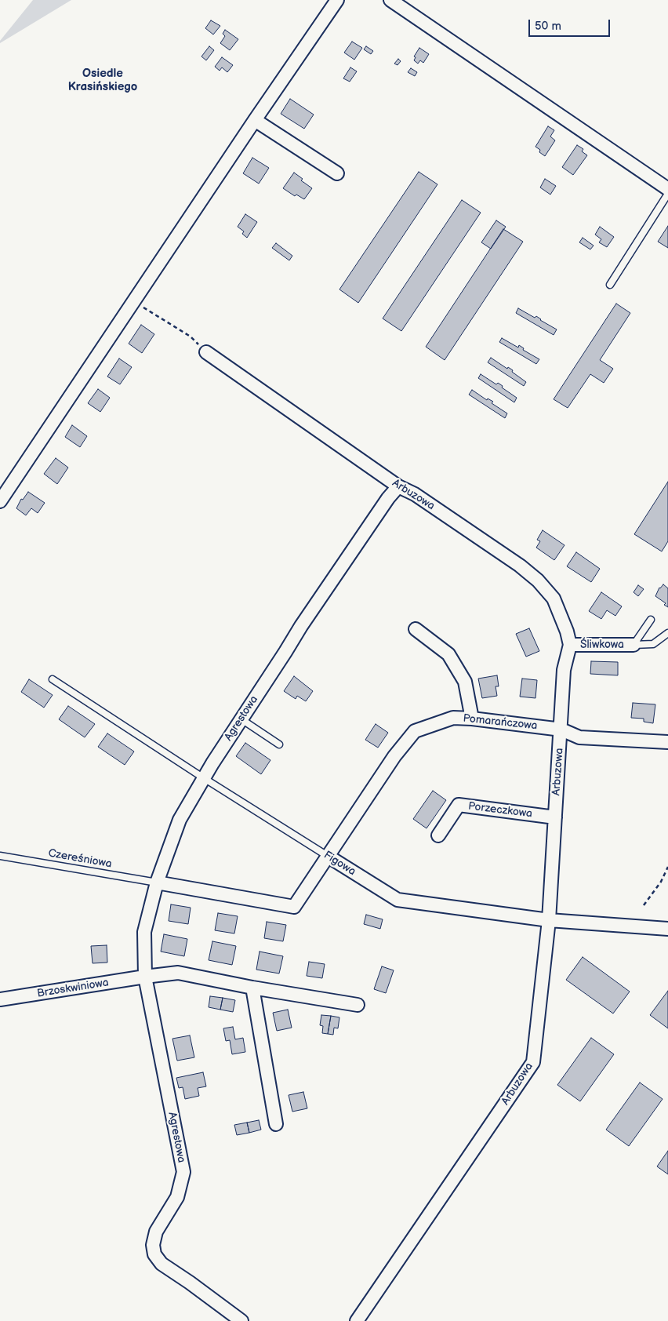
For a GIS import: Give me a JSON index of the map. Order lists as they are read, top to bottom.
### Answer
{
  "streets": {
    "street": [
      "Arbuzowa",
      "Śliwkowa",
      "Agrestowa",
      "Pomarańczowa",
      "Porzeczkowa",
      "Figowa",
      "Brzoskwiniowa"
    ],
    "lane": ["Czereśniowa"]
  },
  "crossings": [
    ["Arbuzowa", "Śliwkowa"],
    ["Arbuzowa", "Agrestowa"],
    ["Arbuzowa", "Pomarańczowa"],
    ["Arbuzowa", "Porzeczkowa"],
    ["Arbuzowa", "Figowa"],
    ["Agrestowa", "Pomarańczowa"],
    ["Agrestowa", "Czereśniowa"],
    ["Agrestowa", "Figowa"],
    ["Agrestowa", "Brzoskwiniowa"],
    ["Pomarańczowa", "Czereśniowa"],
    ["Pomarańczowa", "Figowa"]
  ],
  "districts": ["Osiedle Krasińskiego"],
  "scale_bar": "50 m"
}
